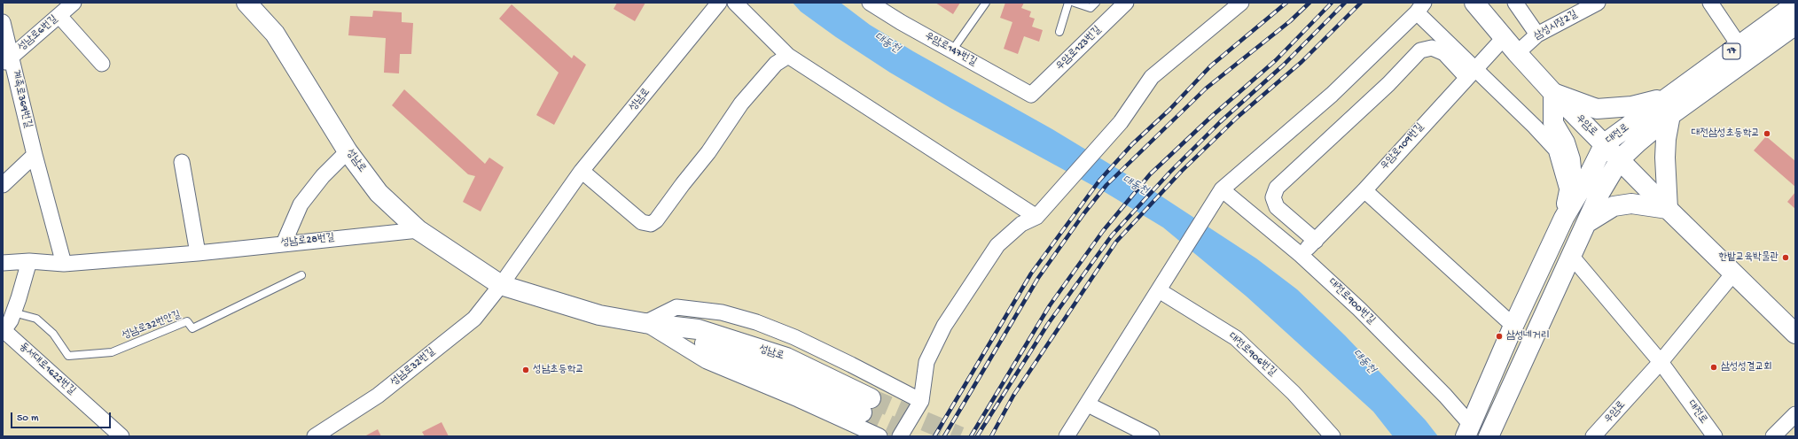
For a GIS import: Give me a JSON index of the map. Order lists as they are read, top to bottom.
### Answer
{
  "streets": {
    "main road": [
      "17",
      "성남로",
      "우암로",
      "대전로"
    ],
    "street": [
      "삼성시장2길",
      "성남로6번길",
      "우암로123번길",
      "우암로147번길",
      "계족로369번길",
      "우암로109번길",
      "성남로28번길",
      "대전로900번길",
      "대전로906번길",
      "성남로32번길",
      "동서대로1622번길"
    ],
    "lane": ["성남로32번안길"]
  },
  "crossings": [
    ["삼성시장2길", "우암로"],
    ["성남로6번길", "계족로369번길"],
    ["우암로123번길", "우암로147번길"],
    ["계족로369번길", "성남로28번길"],
    ["성남로", "성남로28번길"],
    ["성남로", "성남로32번길"],
    ["우암로", "대전로"],
    ["우암로", "우암로109번길"],
    ["대전로", "대전로900번길"],
    ["우암로109번길", "대전로900번길"],
    ["성남로28번길", "동서대로1622번길"],
    ["성남로32번안길", "동서대로1622번길"]
  ],
  "water": ["대동천"],
  "places": [
    "대전삼성초등학교",
    "한밭교육박물관",
    "삼성네거리",
    "삼성성결교회",
    "성남초등학교"
  ],
  "scale_bar": "50 m"
}
